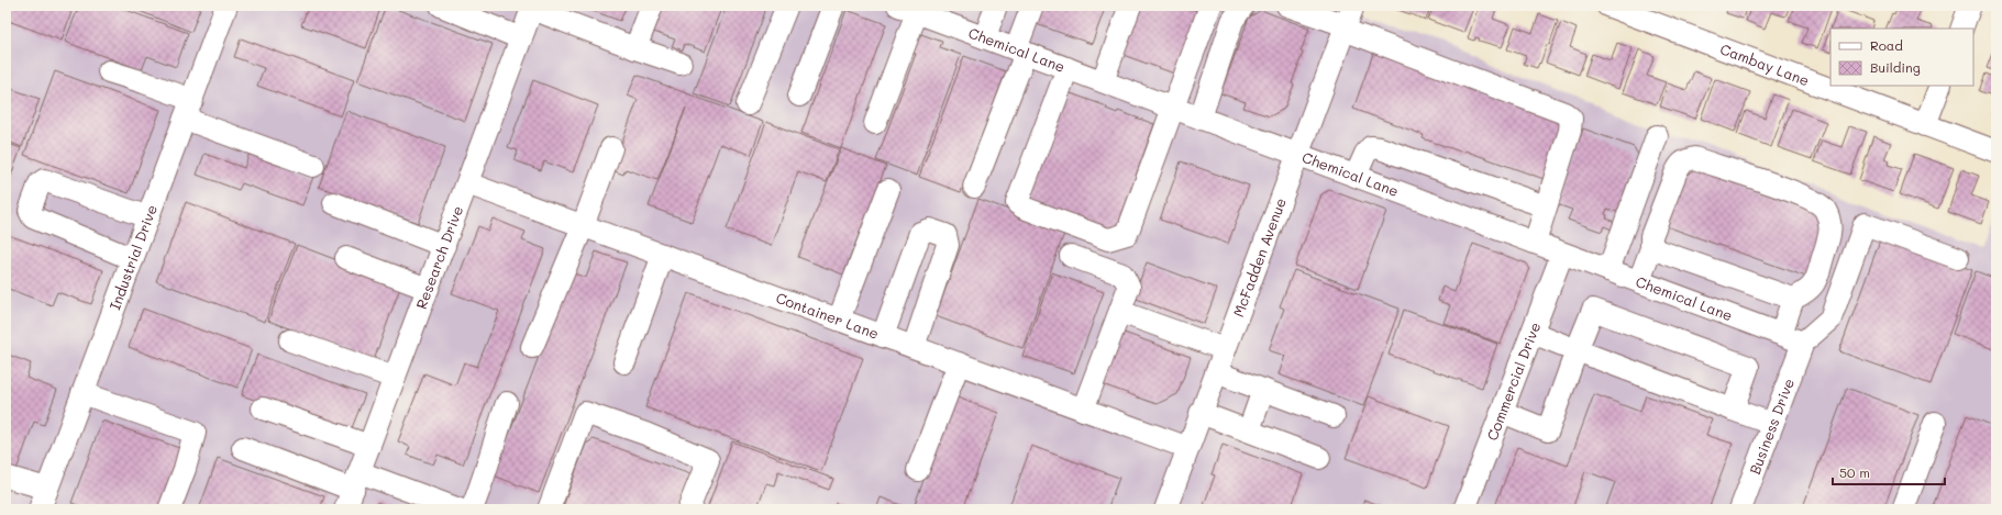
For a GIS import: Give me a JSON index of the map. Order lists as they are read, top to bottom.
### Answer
{
  "streets": {
    "street": [
      "Chemical Lane",
      "Cambay Lane",
      "Industrial Drive",
      "McFadden Avenue",
      "Research Drive",
      "Container Lane",
      "Commercial Drive",
      "Business Drive"
    ]
  },
  "crossings": [
    ["Chemical Lane", "McFadden Avenue"],
    ["Chemical Lane", "Commercial Drive"],
    ["Chemical Lane", "Business Drive"],
    ["McFadden Avenue", "Container Lane"],
    ["Research Drive", "Container Lane"]
  ],
  "legend": ["Road", "Building"],
  "scale_bar": "50 m"
}
